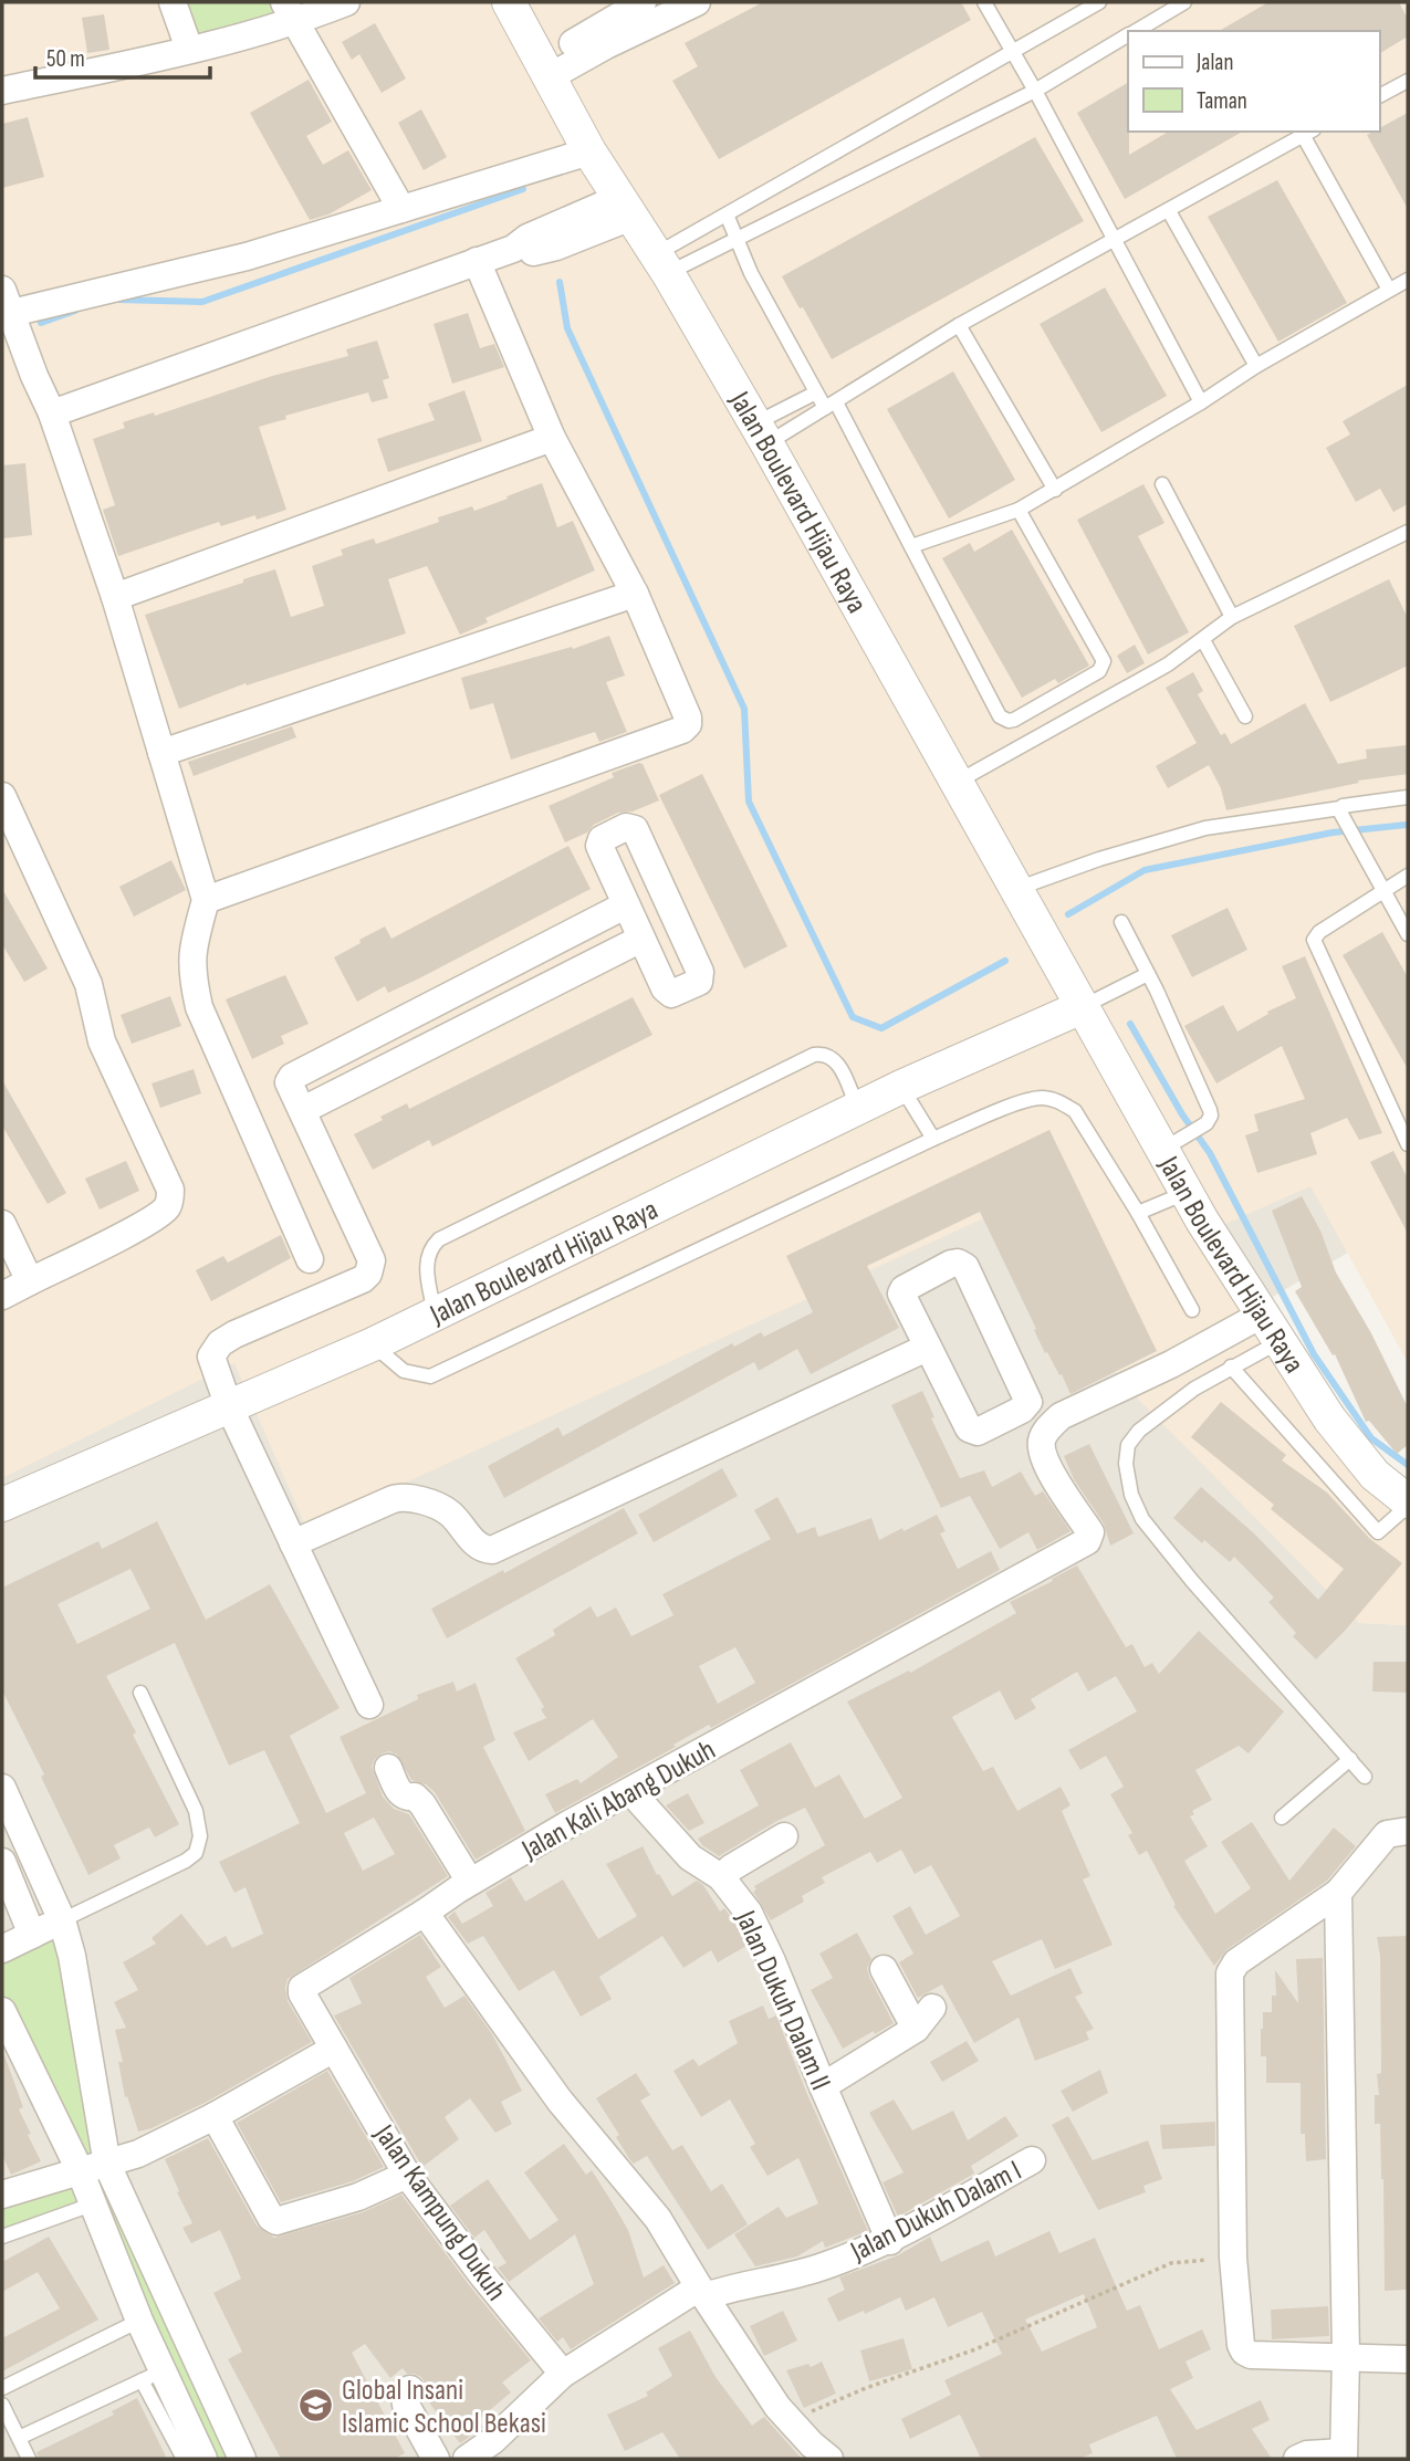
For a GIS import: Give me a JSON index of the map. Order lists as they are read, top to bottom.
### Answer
{
  "streets": {
    "street": [
      "Jalan Boulevard Hijau Raya",
      "Jalan Kali Abang Dukuh",
      "Jalan Dukuh Dalam II",
      "Jalan Dukuh Dalam I",
      "Jalan Kampung Dukuh"
    ]
  },
  "crossings": [
    ["Jalan Boulevard Hijau Raya", "Jalan Kali Abang Dukuh"],
    ["Jalan Kali Abang Dukuh", "Jalan Dukuh Dalam II"],
    ["Jalan Kali Abang Dukuh", "Jalan Kampung Dukuh"],
    ["Jalan Dukuh Dalam II", "Jalan Dukuh Dalam I"]
  ],
  "places": {
    "school or university": ["Global Insani Islamic School Bekasi"]
  },
  "legend": ["Jalan", "Taman"],
  "scale_bar": "50 m"
}
